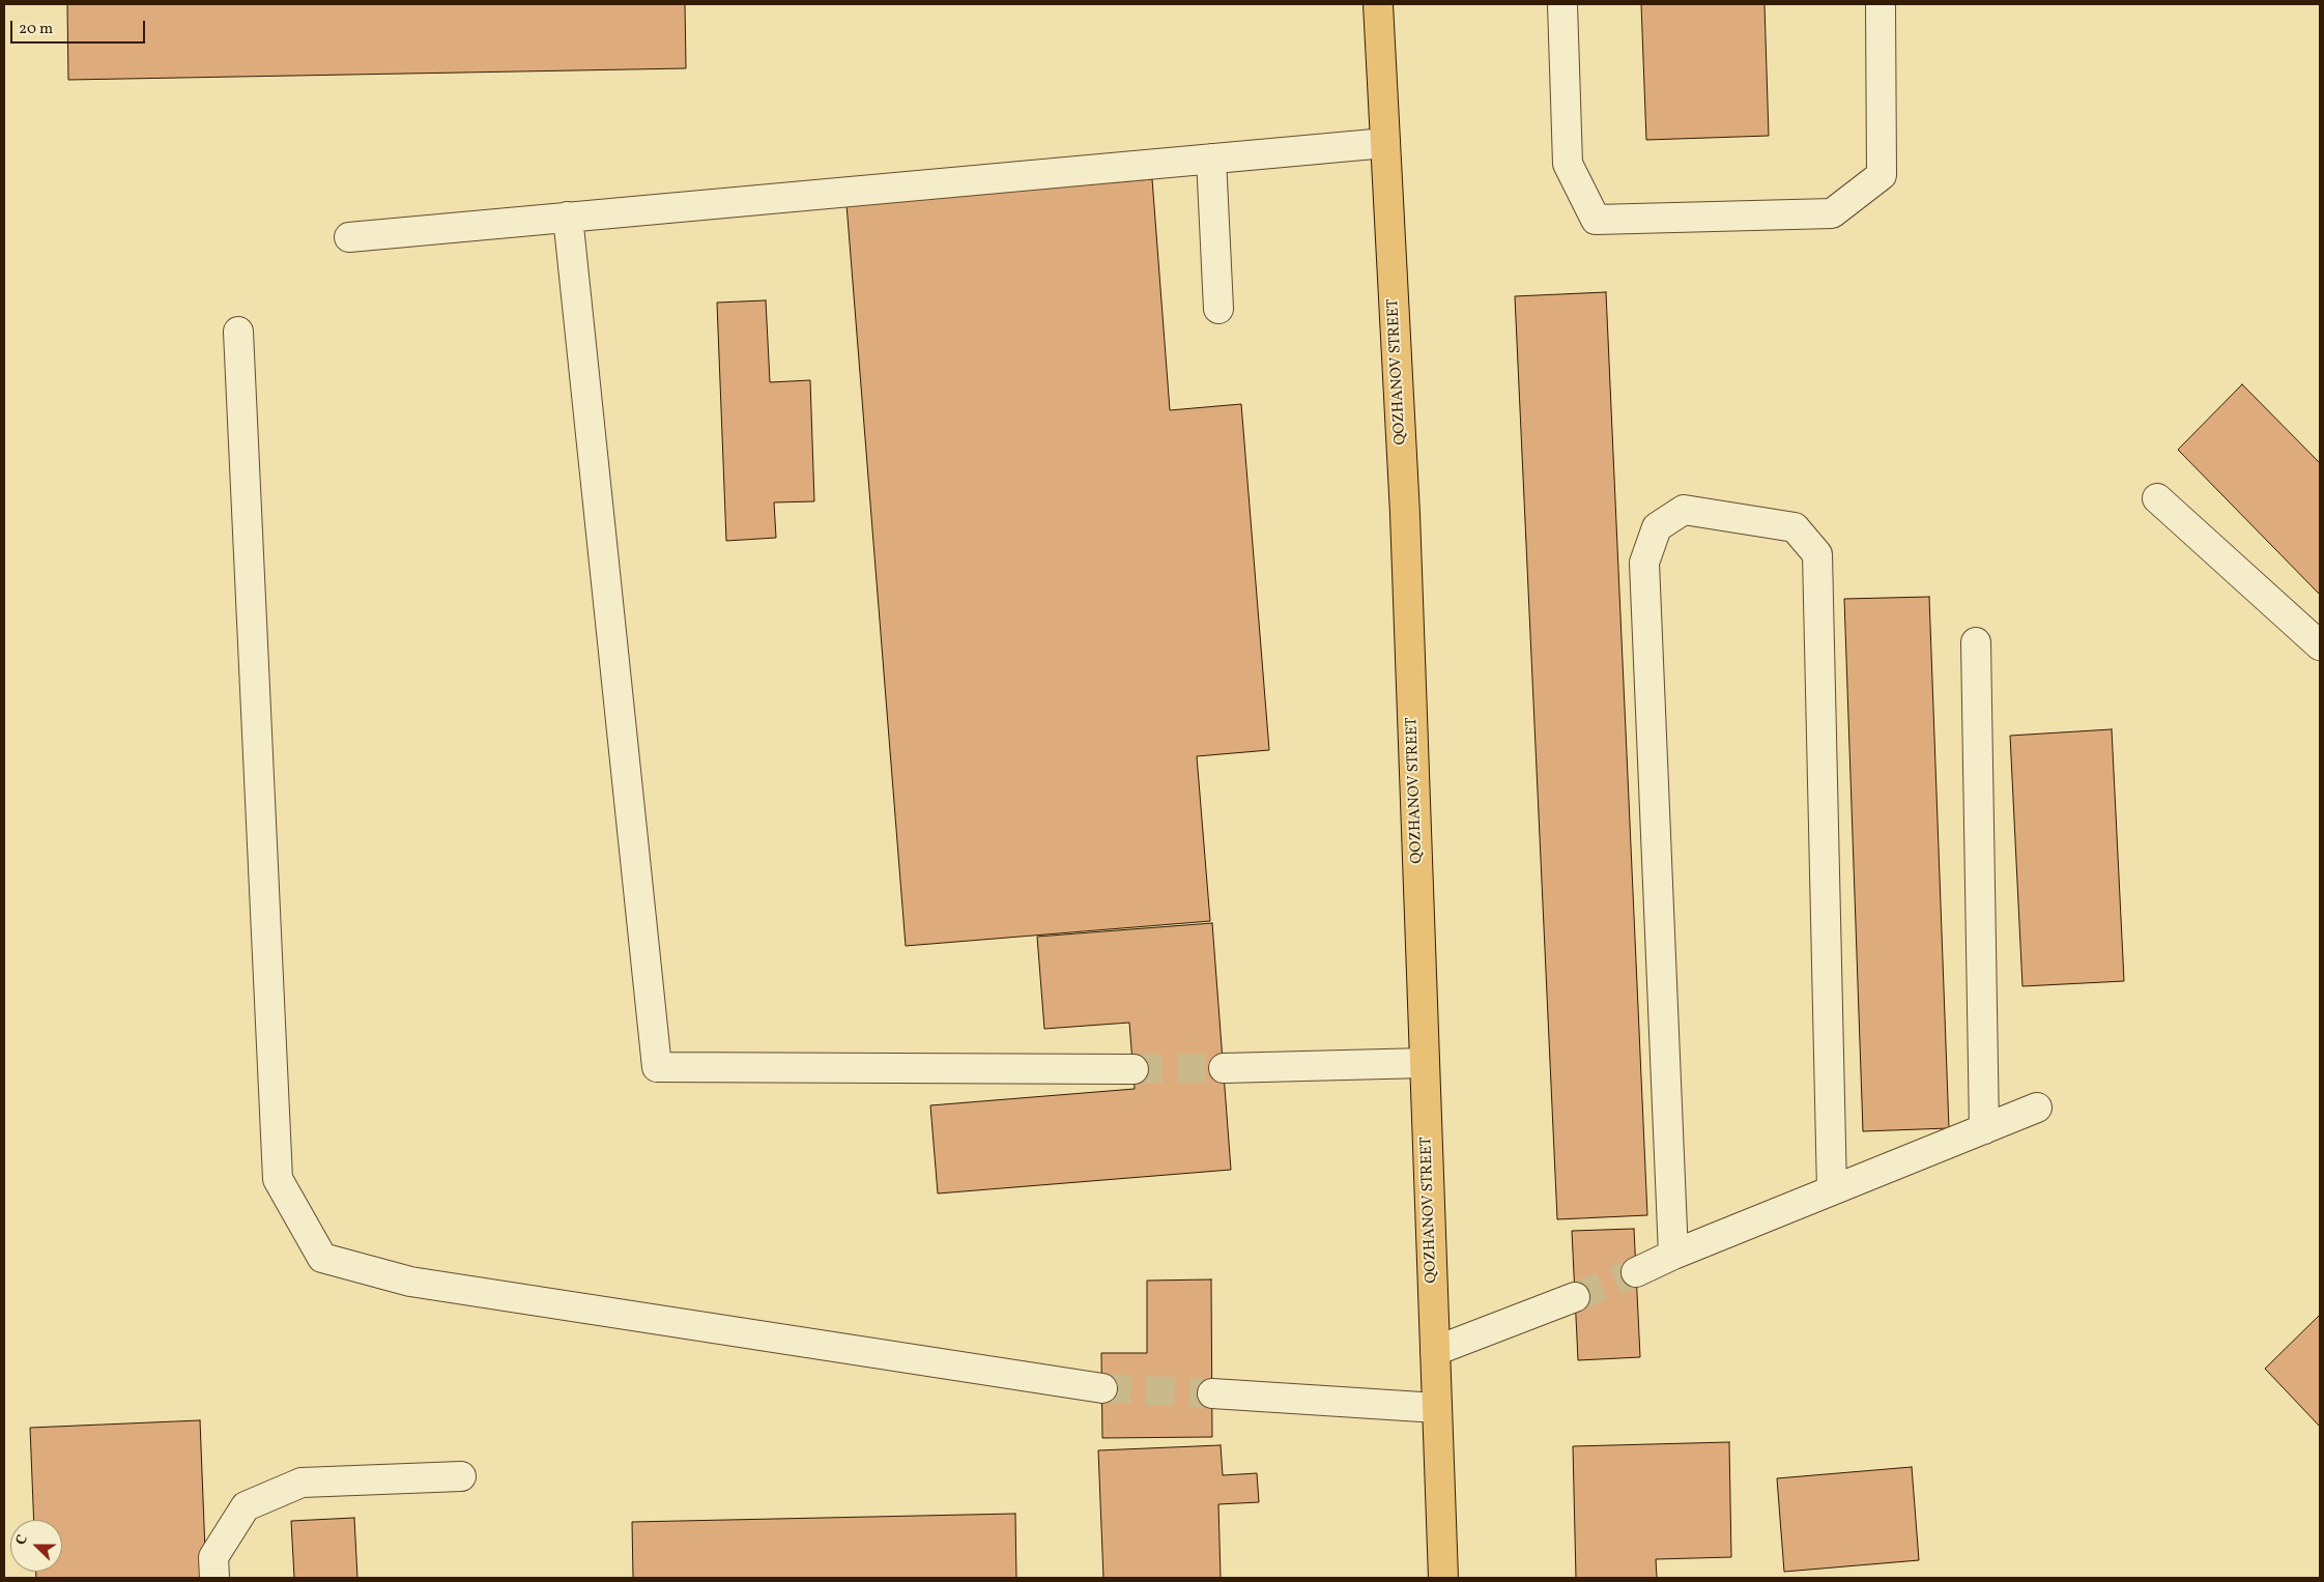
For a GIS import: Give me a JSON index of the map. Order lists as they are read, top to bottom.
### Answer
{
  "streets": {
    "main road": ["QOZHANOV STREET"]
  },
  "scale_bar": "20 m",
  "north": "left"
}
